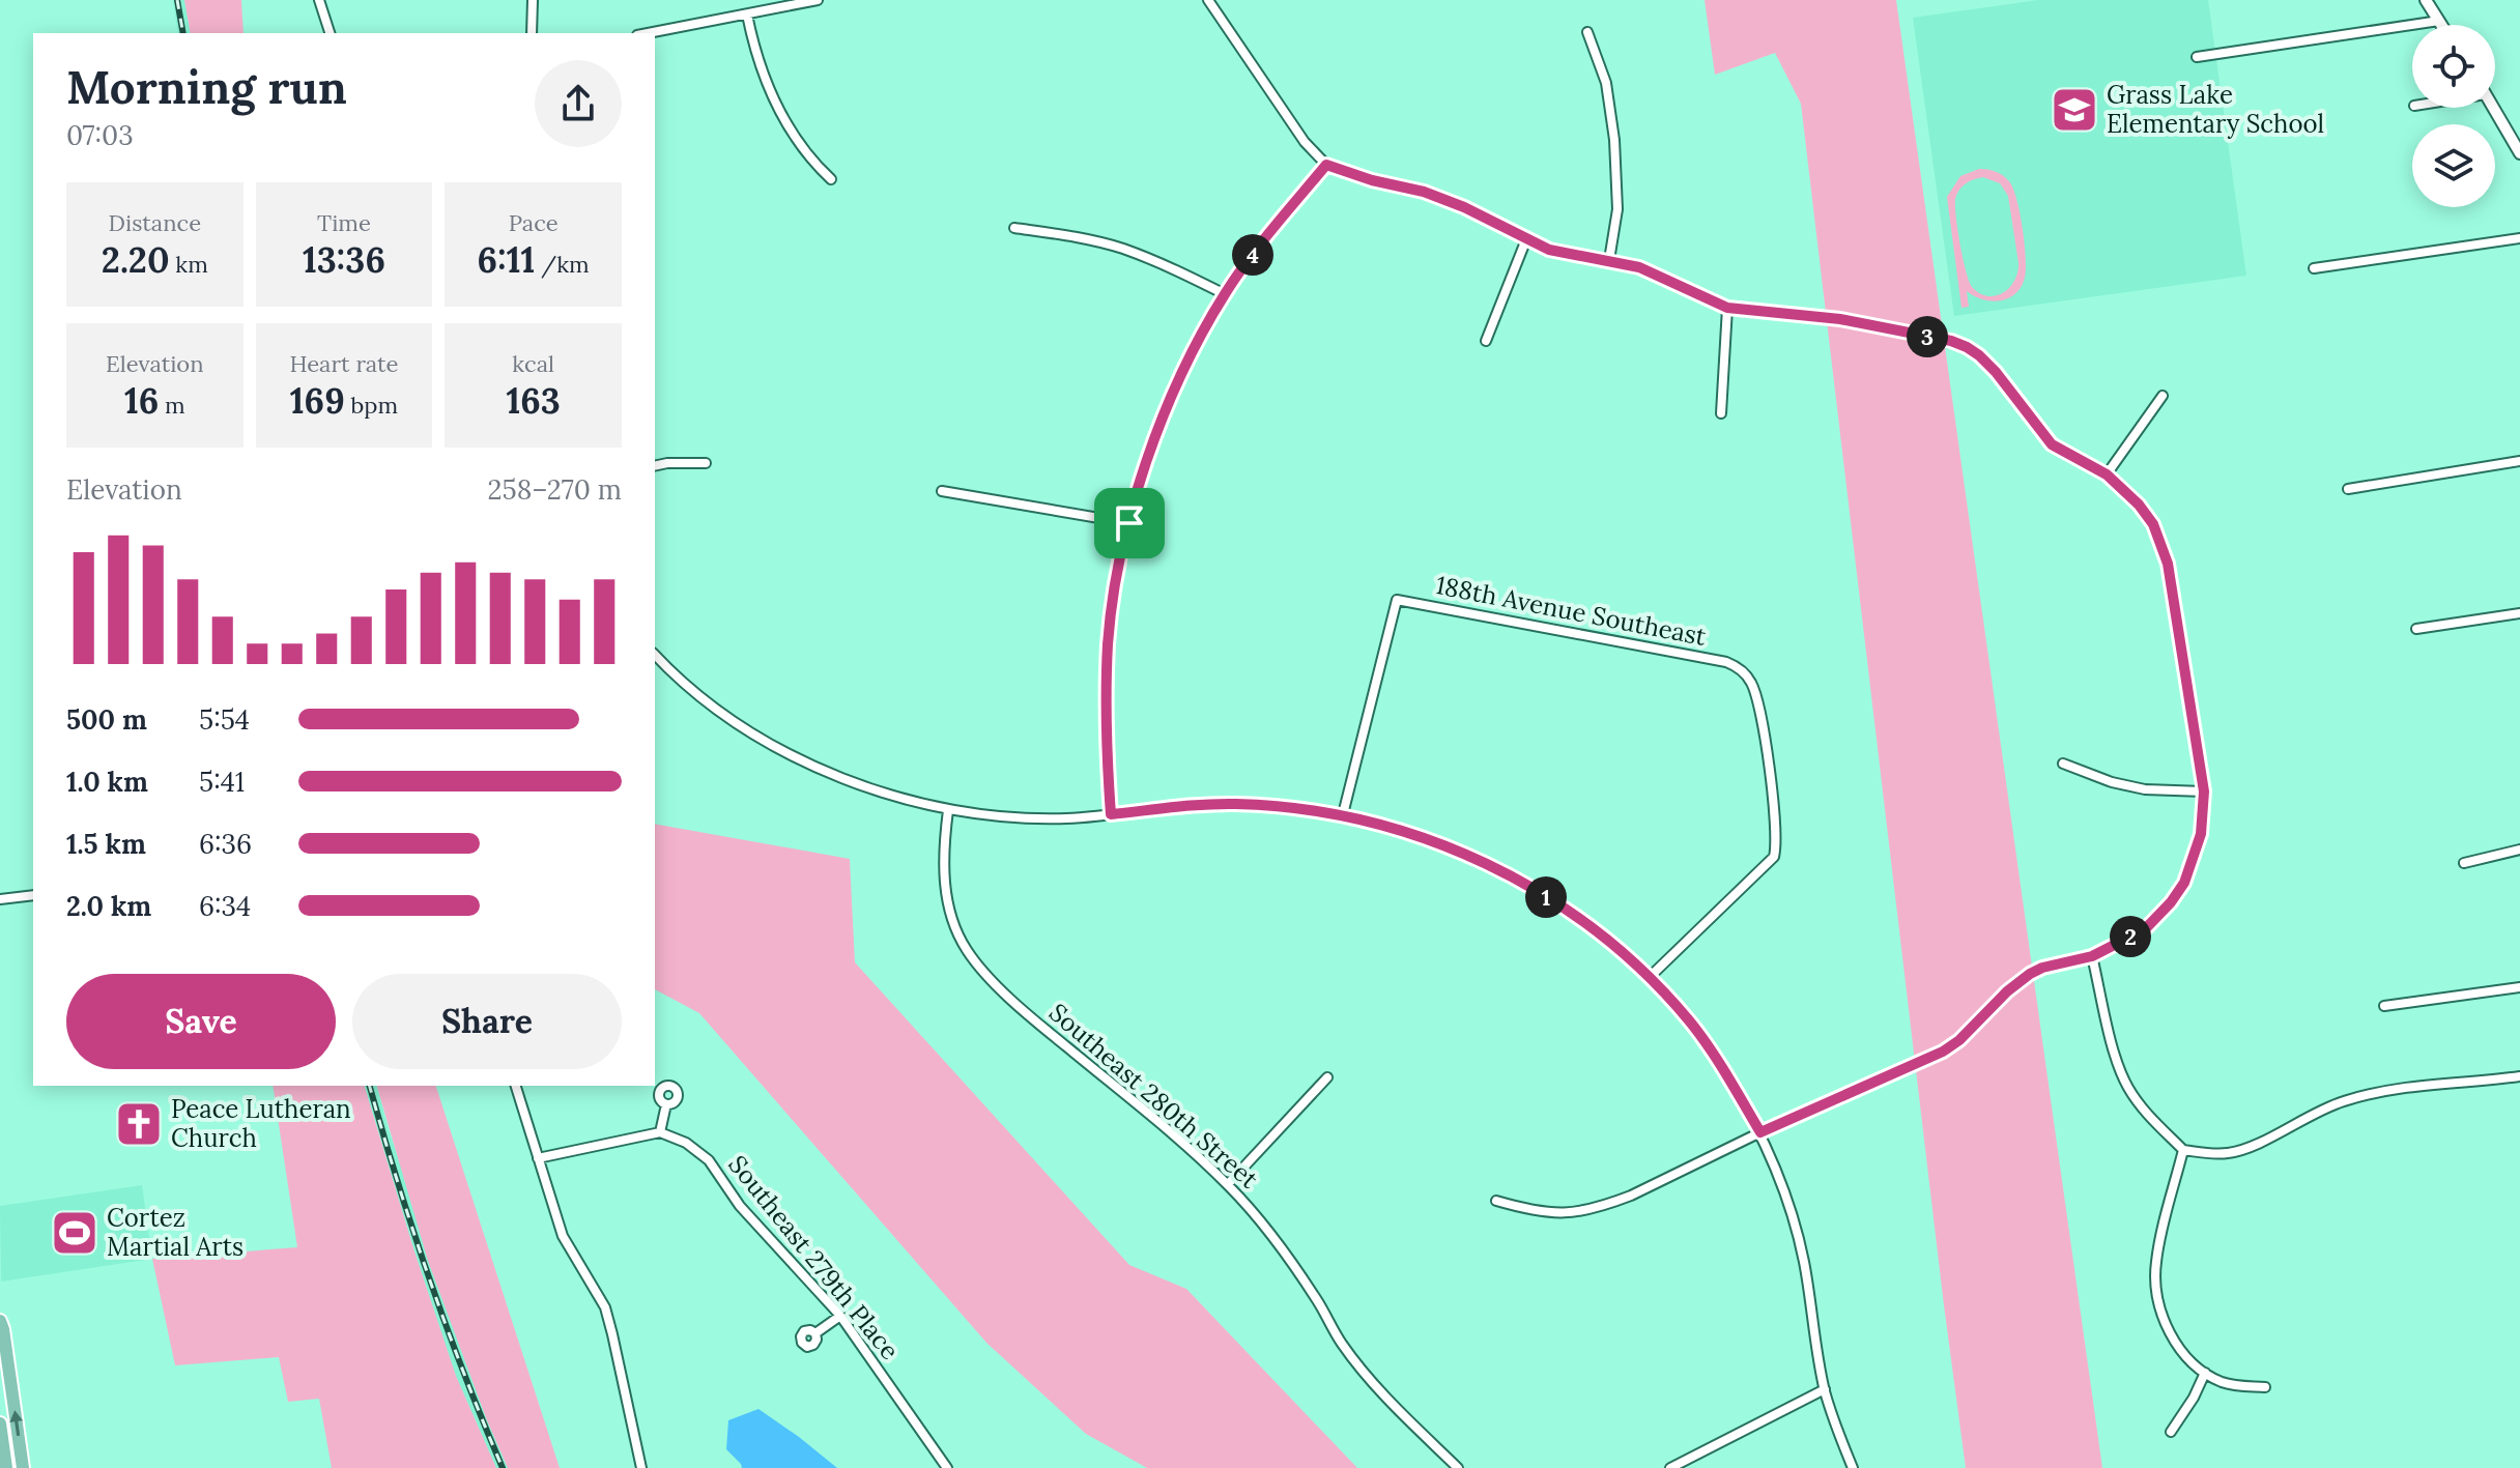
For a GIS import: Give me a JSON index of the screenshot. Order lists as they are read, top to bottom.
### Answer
{
  "streets": {
    "street": ["188th Avenue Southeast", "Southeast 280th Street", "Southeast 279th Place"]
  },
  "places": {
    "school or university": ["Grass Lake Elementary School"],
    "church": ["Peace Lutheran Church"],
    "sports": ["Cortez Martial Arts"]
  },
  "page": {
    "heading": ["Morning run", "07:03"],
    "stats": [
      ["Distance", "2.20 km"],
      ["Time", "13:36"],
      ["Pace", "6:11 /km"],
      ["Elevation", "16 m"],
      ["Heart rate", "169 bpm"],
      ["kcal", "163"]
    ],
    "pins": [
      "4",
      "3",
      "1",
      "2"
    ],
    "chart": ["Elevation", "258–270 m"],
    "list": [
      {
        "name": "500 m",
        "note": "5:54"
      },
      {
        "name": "1.0 km",
        "note": "5:41"
      },
      {
        "name": "1.5 km",
        "note": "6:36"
      },
      {
        "name": "2.0 km",
        "note": "6:34"
      }
    ],
    "buttons": ["Save", "Share"]
  }
}
